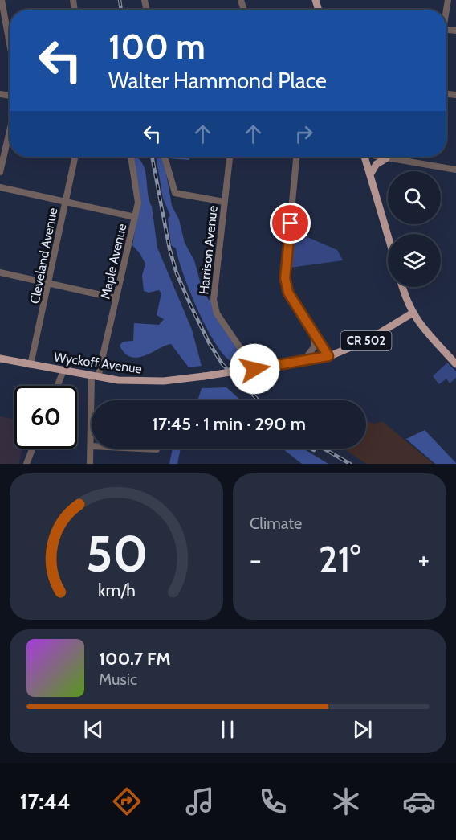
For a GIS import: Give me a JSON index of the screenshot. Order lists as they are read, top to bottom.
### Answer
{
  "streets": {
    "main road": ["CR 502", "Wyckoff Avenue"],
    "street": ["Harrison Avenue", "Cleveland Avenue", "Maple Avenue"]
  },
  "crossings": [
    ["Harrison Avenue", "Wyckoff Avenue"],
    ["Cleveland Avenue", "Wyckoff Avenue"],
    ["Maple Avenue", "Wyckoff Avenue"]
  ],
  "page": {
    "turn": ["100 m", "Walter Hammond Place"],
    "limit": "60",
    "trip": "17:45 · 1 min · 290 m",
    "tile": "Climate",
    "heat": ["−", "21°", "+"],
    "song": ["100.7 FM", "Music"],
    "tabs": "17:44",
    "gauge": ["50", "km/h"]
  }
}
